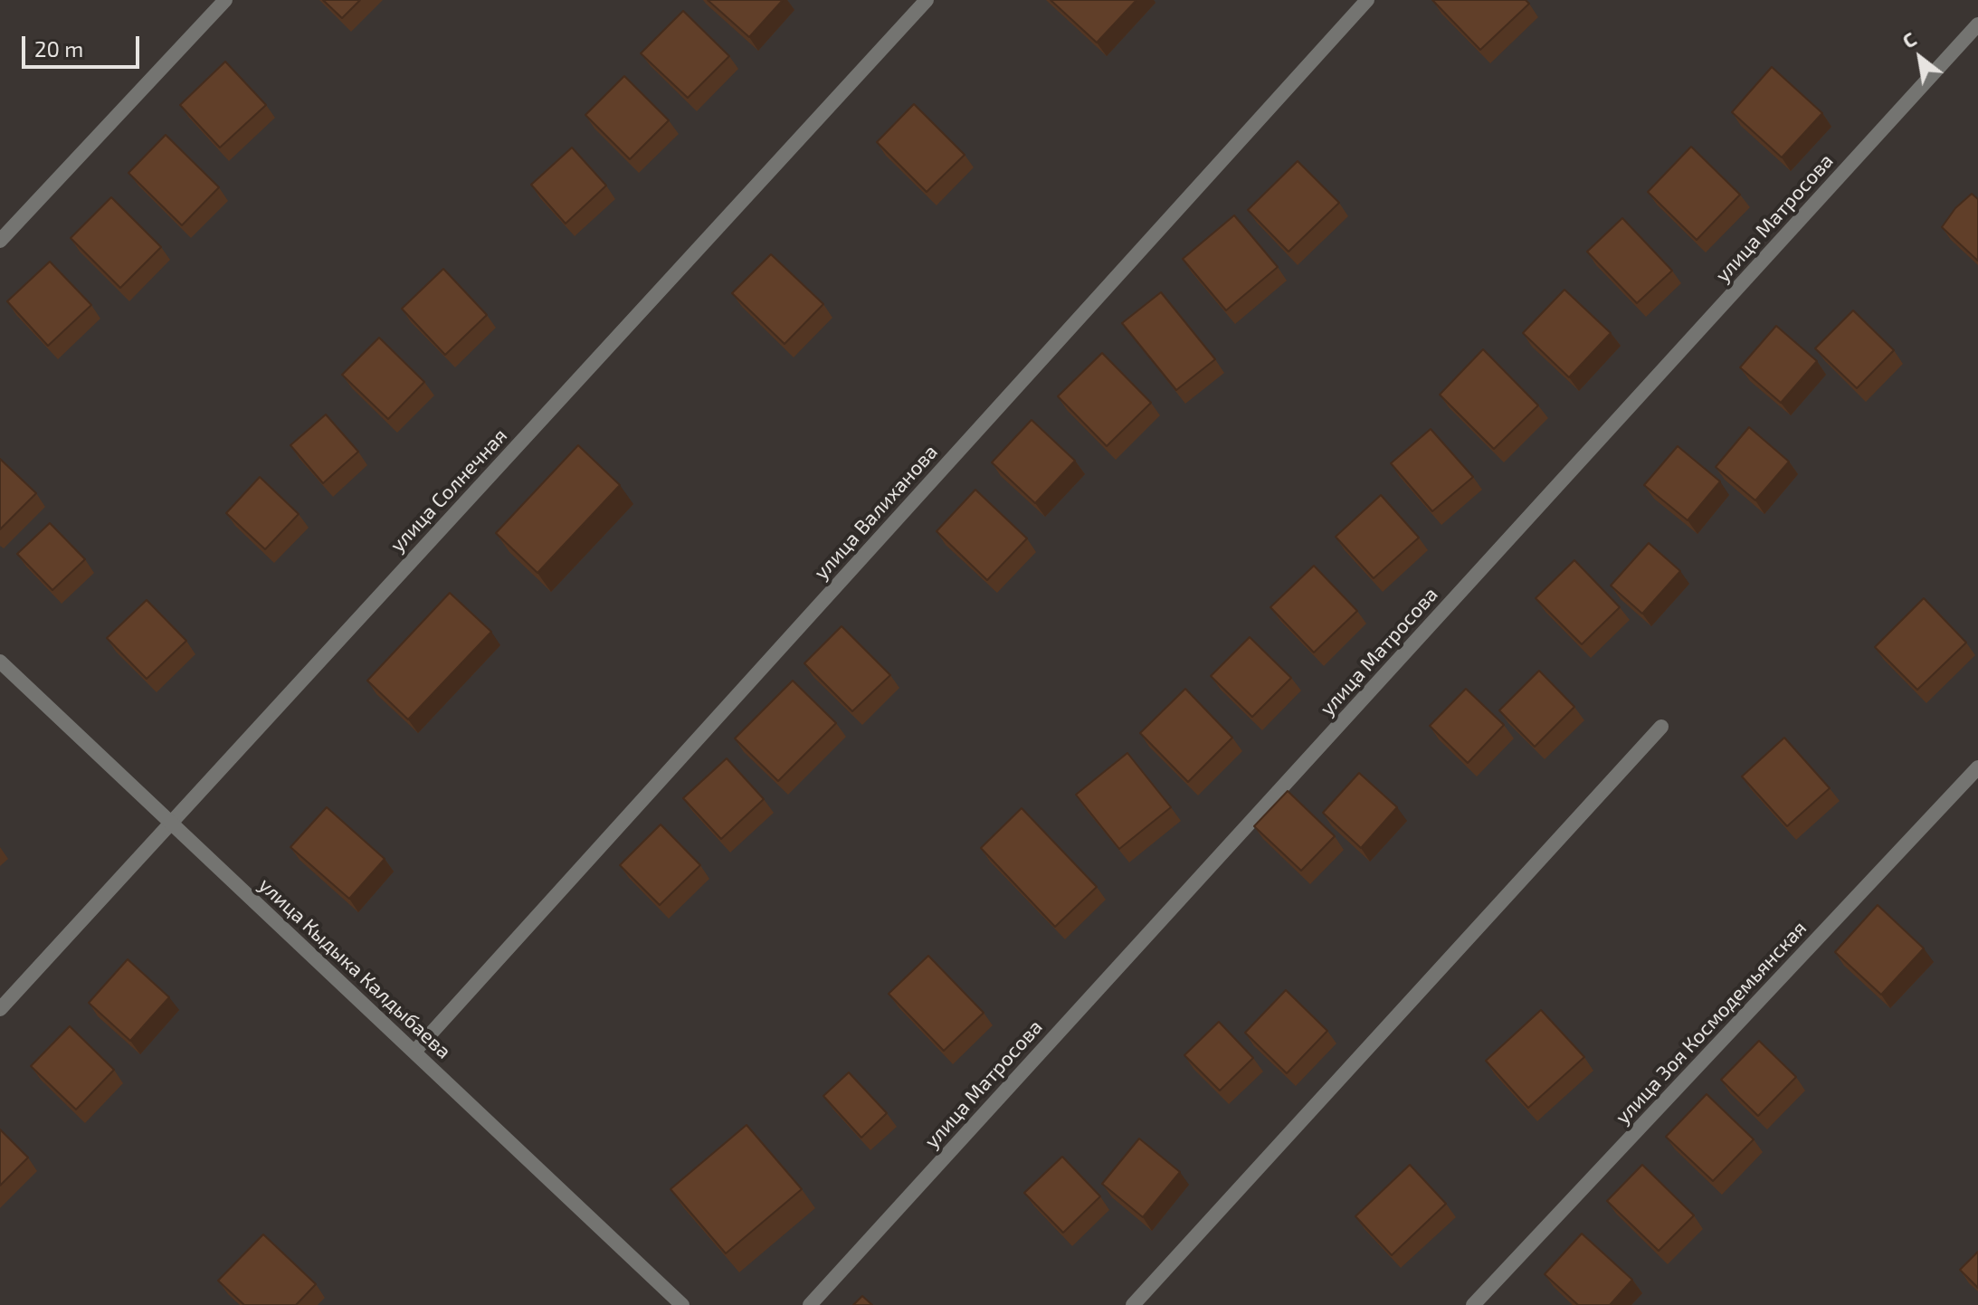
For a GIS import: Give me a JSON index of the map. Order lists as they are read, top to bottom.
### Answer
{
  "streets": {
    "street": [
      "улица Матросова",
      "улица Солнечная",
      "улица Валиханова",
      "улица Кыдыка Калдыбаева",
      "улица Зоя Космодемьянская"
    ]
  },
  "crossings": [
    ["улица Солнечная", "улица Кыдыка Калдыбаева"],
    ["улица Валиханова", "улица Кыдыка Калдыбаева"]
  ],
  "scale_bar": "20 m",
  "north": "top left"
}
